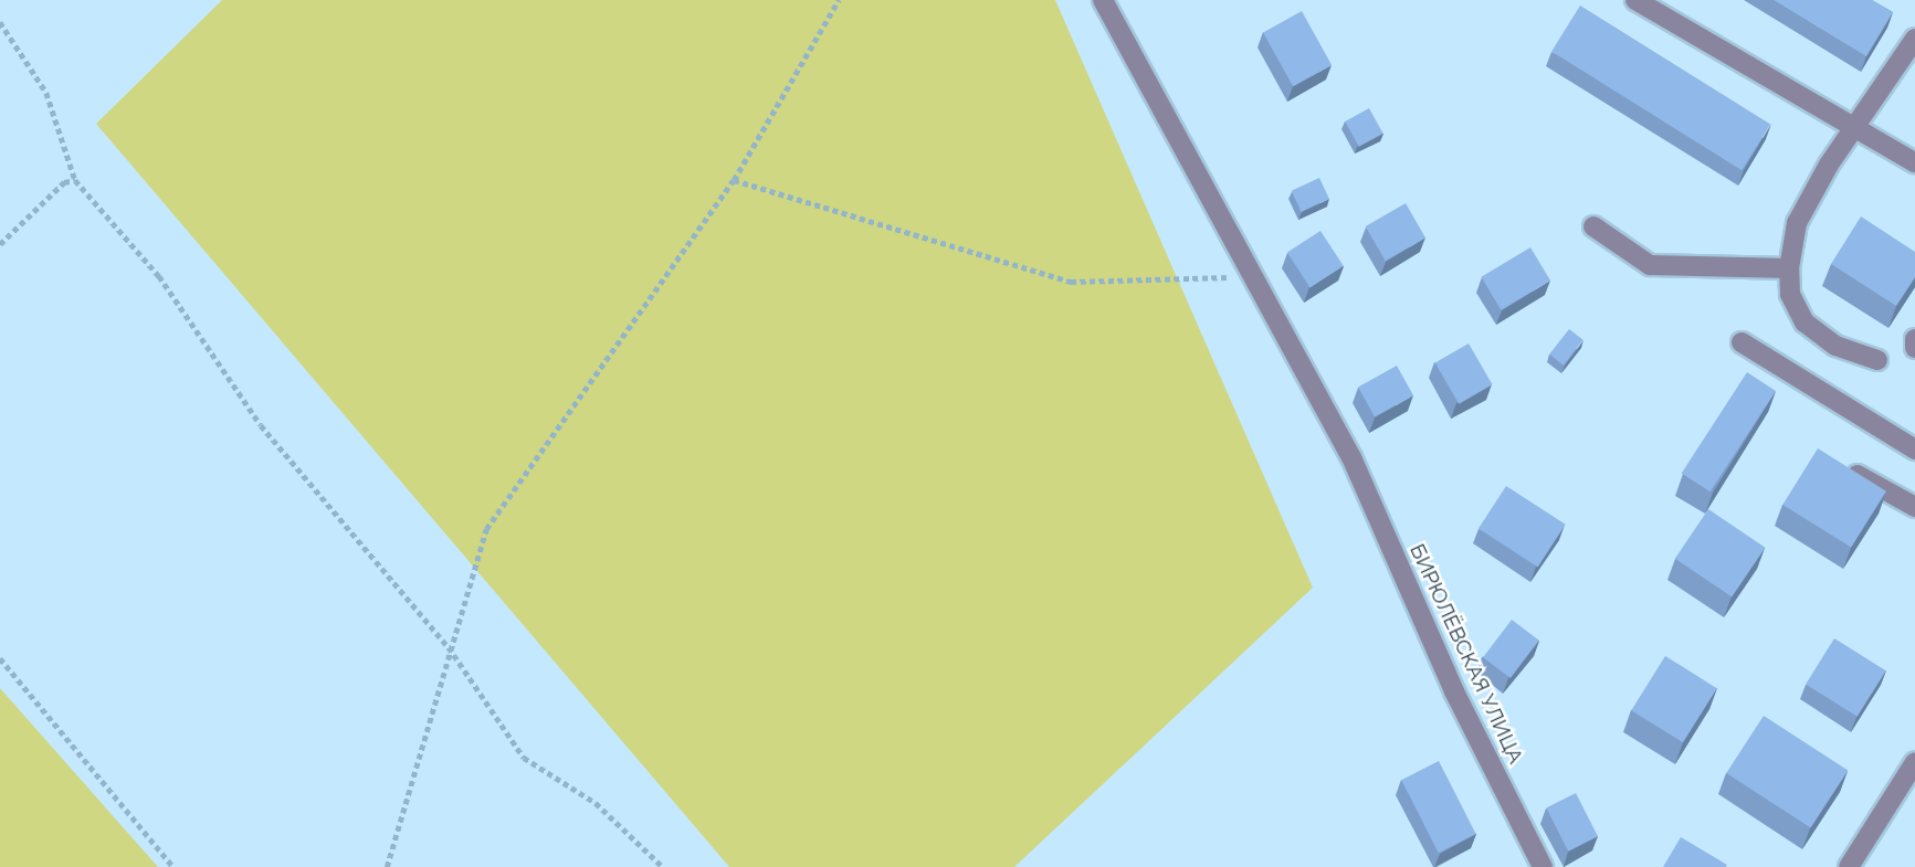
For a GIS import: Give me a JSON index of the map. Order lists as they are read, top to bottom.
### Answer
{
  "streets": {
    "street": ["БИРЮЛЁВСКАЯ УЛИЦА"]
  }
}
